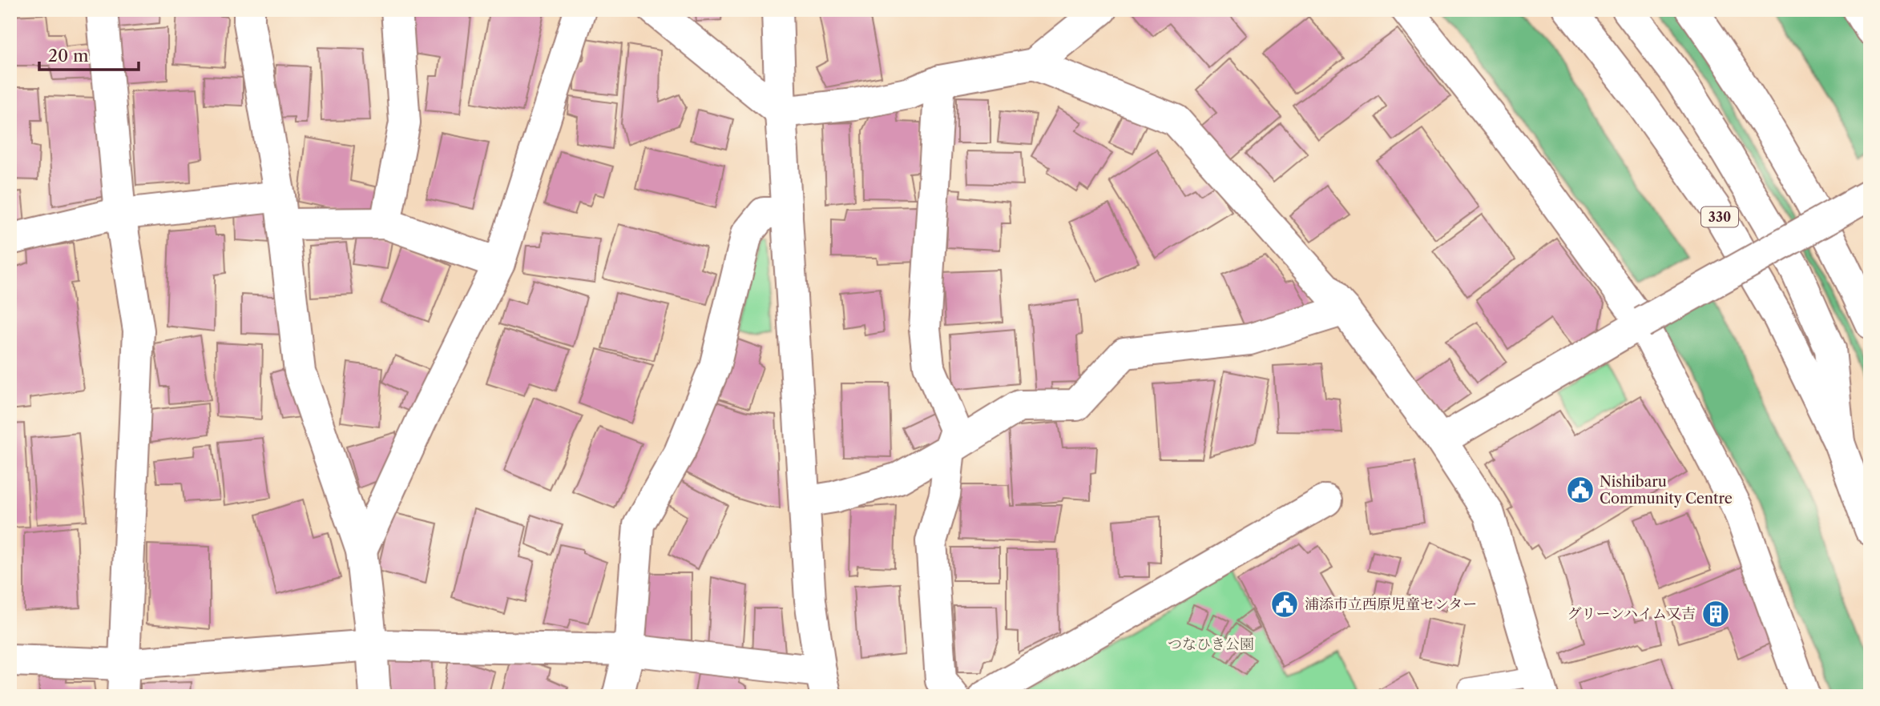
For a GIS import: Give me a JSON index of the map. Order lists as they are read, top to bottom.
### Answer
{
  "streets": {
    "main road": ["330"]
  },
  "parks": ["つなひき公園"],
  "places": {
    "public building": ["Nishibaru Community Centre", "浦添市立西原児童センター"],
    "building": ["グリーンハイム又吉"]
  },
  "scale_bar": "20 m"
}
